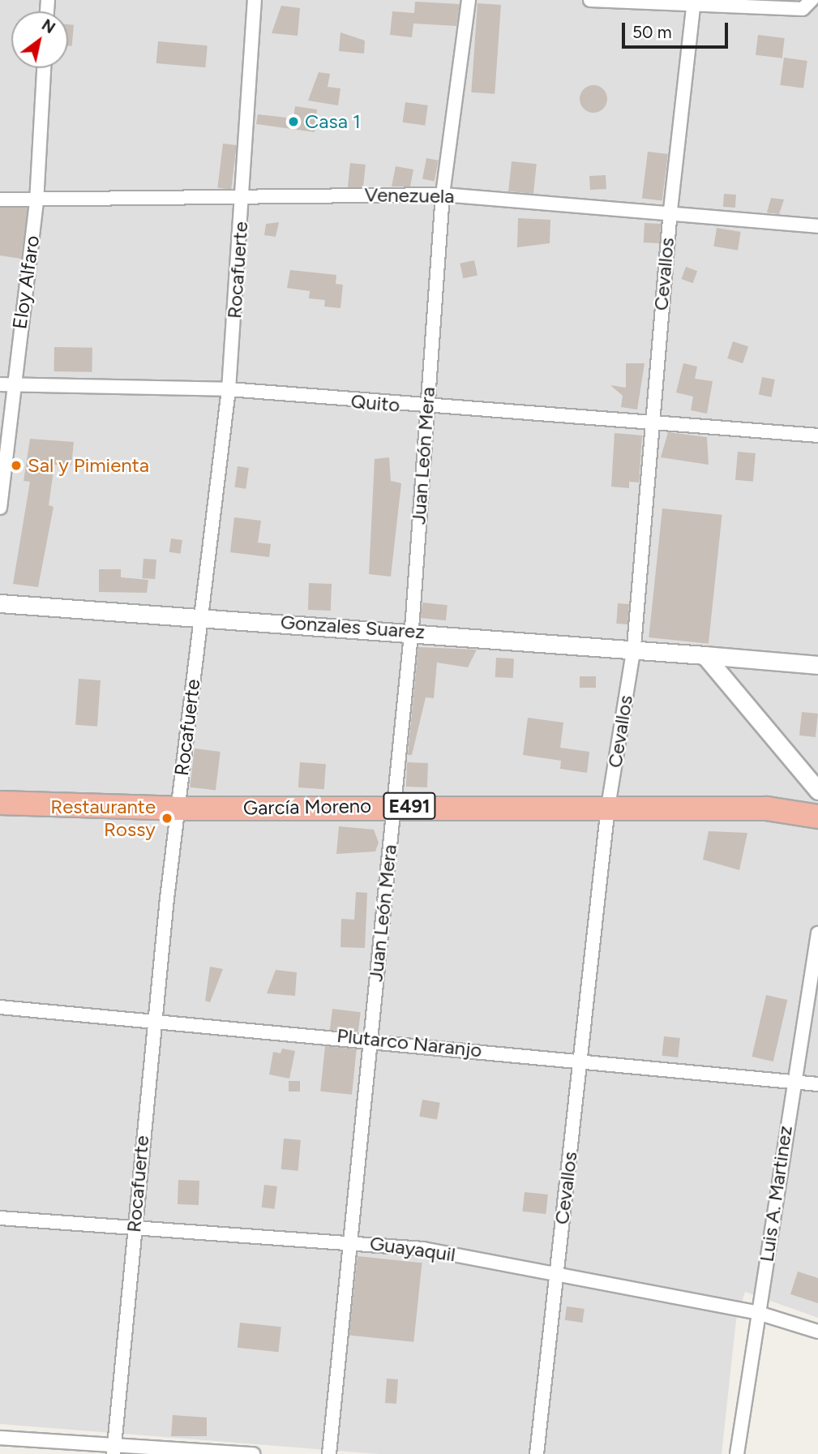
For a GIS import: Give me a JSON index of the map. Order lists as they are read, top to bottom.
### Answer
{
  "streets": {
    "highway": ["E491", "García Moreno"],
    "street": [
      "Venezuela",
      "Rocafuerte",
      "Cevallos",
      "Eloy Alfaro",
      "Quito",
      "Juan León Mera",
      "Gonzales Suarez",
      "Plutarco Naranjo",
      "Luis A. Martinez",
      "Guayaquil"
    ]
  },
  "crossings": [
    ["Venezuela", "Rocafuerte"],
    ["Venezuela", "Cevallos"],
    ["Venezuela", "Eloy Alfaro"],
    ["Venezuela", "Juan León Mera"],
    ["Rocafuerte", "Quito"],
    ["Rocafuerte", "Gonzales Suarez"],
    ["Rocafuerte", "García Moreno"],
    ["Rocafuerte", "Plutarco Naranjo"],
    ["Rocafuerte", "Guayaquil"],
    ["Cevallos", "Quito"],
    ["Cevallos", "Gonzales Suarez"],
    ["Cevallos", "García Moreno"],
    ["Cevallos", "Plutarco Naranjo"],
    ["Cevallos", "Guayaquil"],
    ["Eloy Alfaro", "Quito"],
    ["Quito", "Juan León Mera"],
    ["Juan León Mera", "Gonzales Suarez"],
    ["Juan León Mera", "García Moreno"],
    ["Juan León Mera", "Plutarco Naranjo"],
    ["Juan León Mera", "Guayaquil"],
    ["Plutarco Naranjo", "Luis A. Martinez"],
    ["Luis A. Martinez", "Guayaquil"]
  ],
  "places": ["Casa 1", "Sal y Pimienta", "Restaurante Rossy"],
  "scale_bar": "50 m",
  "north": "top right"
}
